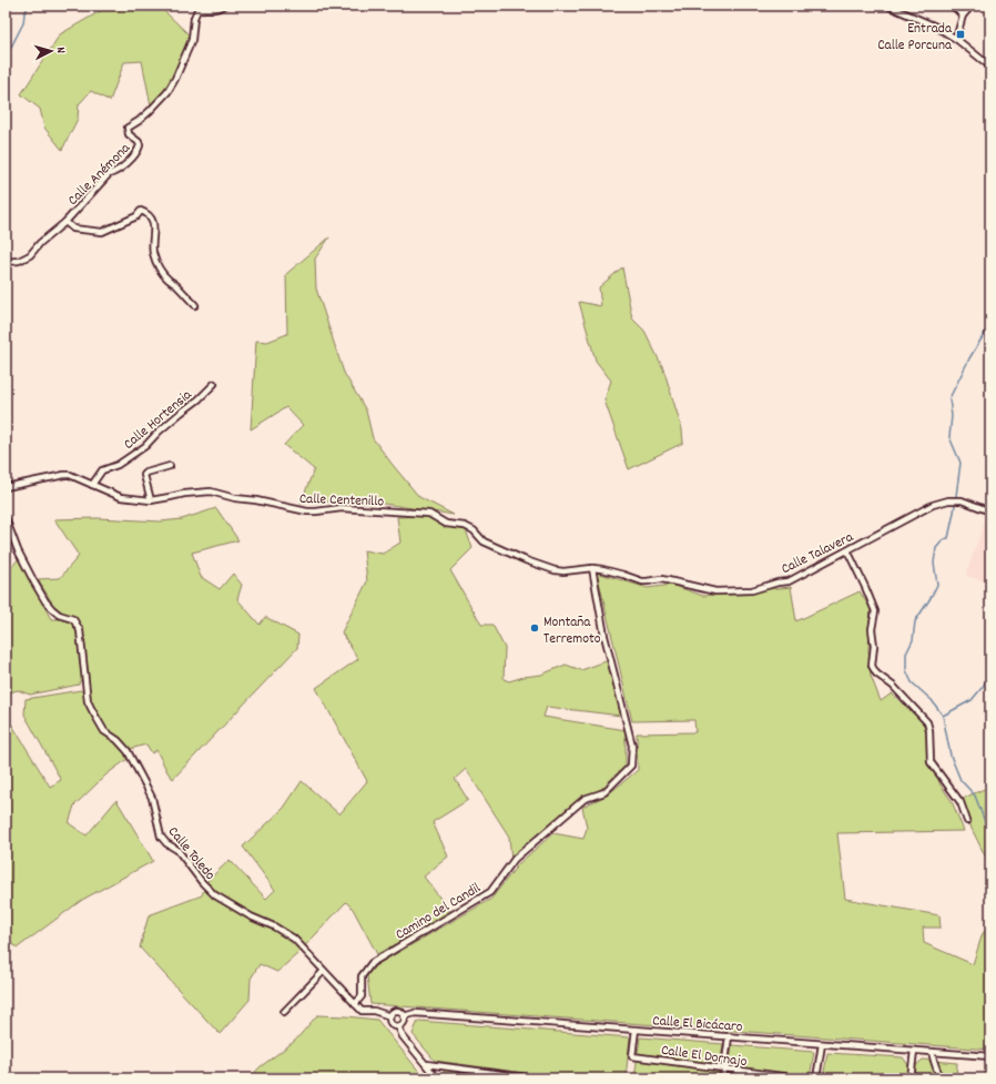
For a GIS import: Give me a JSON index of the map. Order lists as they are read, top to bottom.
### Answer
{
  "streets": {
    "street": [
      "Calle Anémona",
      "Calle Hortensia",
      "Calle Centenillo",
      "Calle Talavera",
      "Calle Toledo",
      "Camino del Candil",
      "Calle El Bicácaro",
      "Calle El Dornajo"
    ]
  },
  "crossings": [
    ["Calle Hortensia", "Calle Centenillo"],
    ["Calle Centenillo", "Calle Talavera"],
    ["Calle Centenillo", "Camino del Candil"],
    ["Calle Talavera", "Camino del Candil"],
    ["Calle Toledo", "Camino del Candil"],
    ["Calle El Bicácaro", "Calle El Dornajo"]
  ],
  "places": {
    "transit": ["Entrada Calle Porcuna"],
    "other": ["Montaña Terremoto"]
  },
  "north": "right"
}
